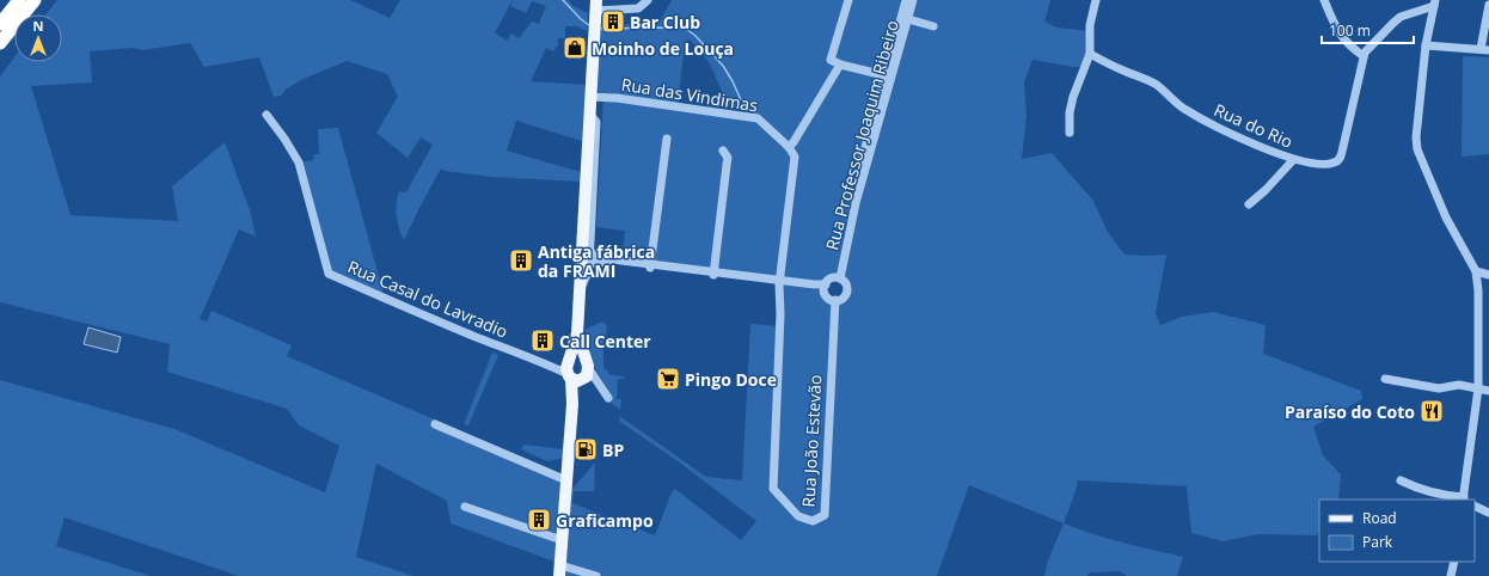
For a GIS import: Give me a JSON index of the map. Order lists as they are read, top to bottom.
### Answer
{
  "streets": {
    "street": [
      "Rua das Vindimas",
      "Rua do Rio",
      "Rua Professor Joaquim Ribeiro",
      "Rua Casal do Lavradio",
      "Rua João Estevão"
    ]
  },
  "crossings": [
    ["Rua Professor Joaquim Ribeiro", "Rua João Estevão"]
  ],
  "places": {
    "building": [
      "Bar Club",
      "Antiga fábrica da FRAMI",
      "Call Center",
      "Graficampo"
    ],
    "shop": ["Moinho de Louça"],
    "supermarket": ["Pingo Doce"],
    "restaurant": ["Paraíso do Coto"],
    "fuel station": ["BP"]
  },
  "legend": ["Road", "Park"],
  "scale_bar": "100 m",
  "north": "top"
}
